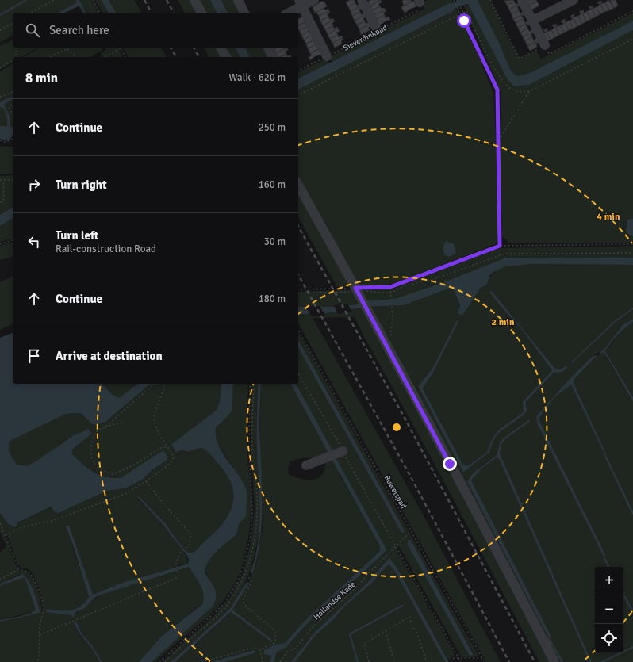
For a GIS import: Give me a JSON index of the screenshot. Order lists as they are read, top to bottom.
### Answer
{
  "streets": {
    "path": ["Sieverdinkpad", "Ruwelspad", "Hollandse Kade"]
  },
  "crossings": [
    ["Ruwelspad", "Hollandse Kade"]
  ],
  "page": {
    "search": "Search here",
    "heading": ["8 min", "Walk · 620 m"],
    "list": [
      ["Continue", "250 m"],
      ["Turn right", "160 m"],
      ["Turn left", "Rail-construction Road", "30 m"],
      ["Continue", "180 m"],
      "Arrive at destination"
    ],
    "map_buttons": ["+", "−"]
  },
  "rings": ["4 min", "2 min"]
}
